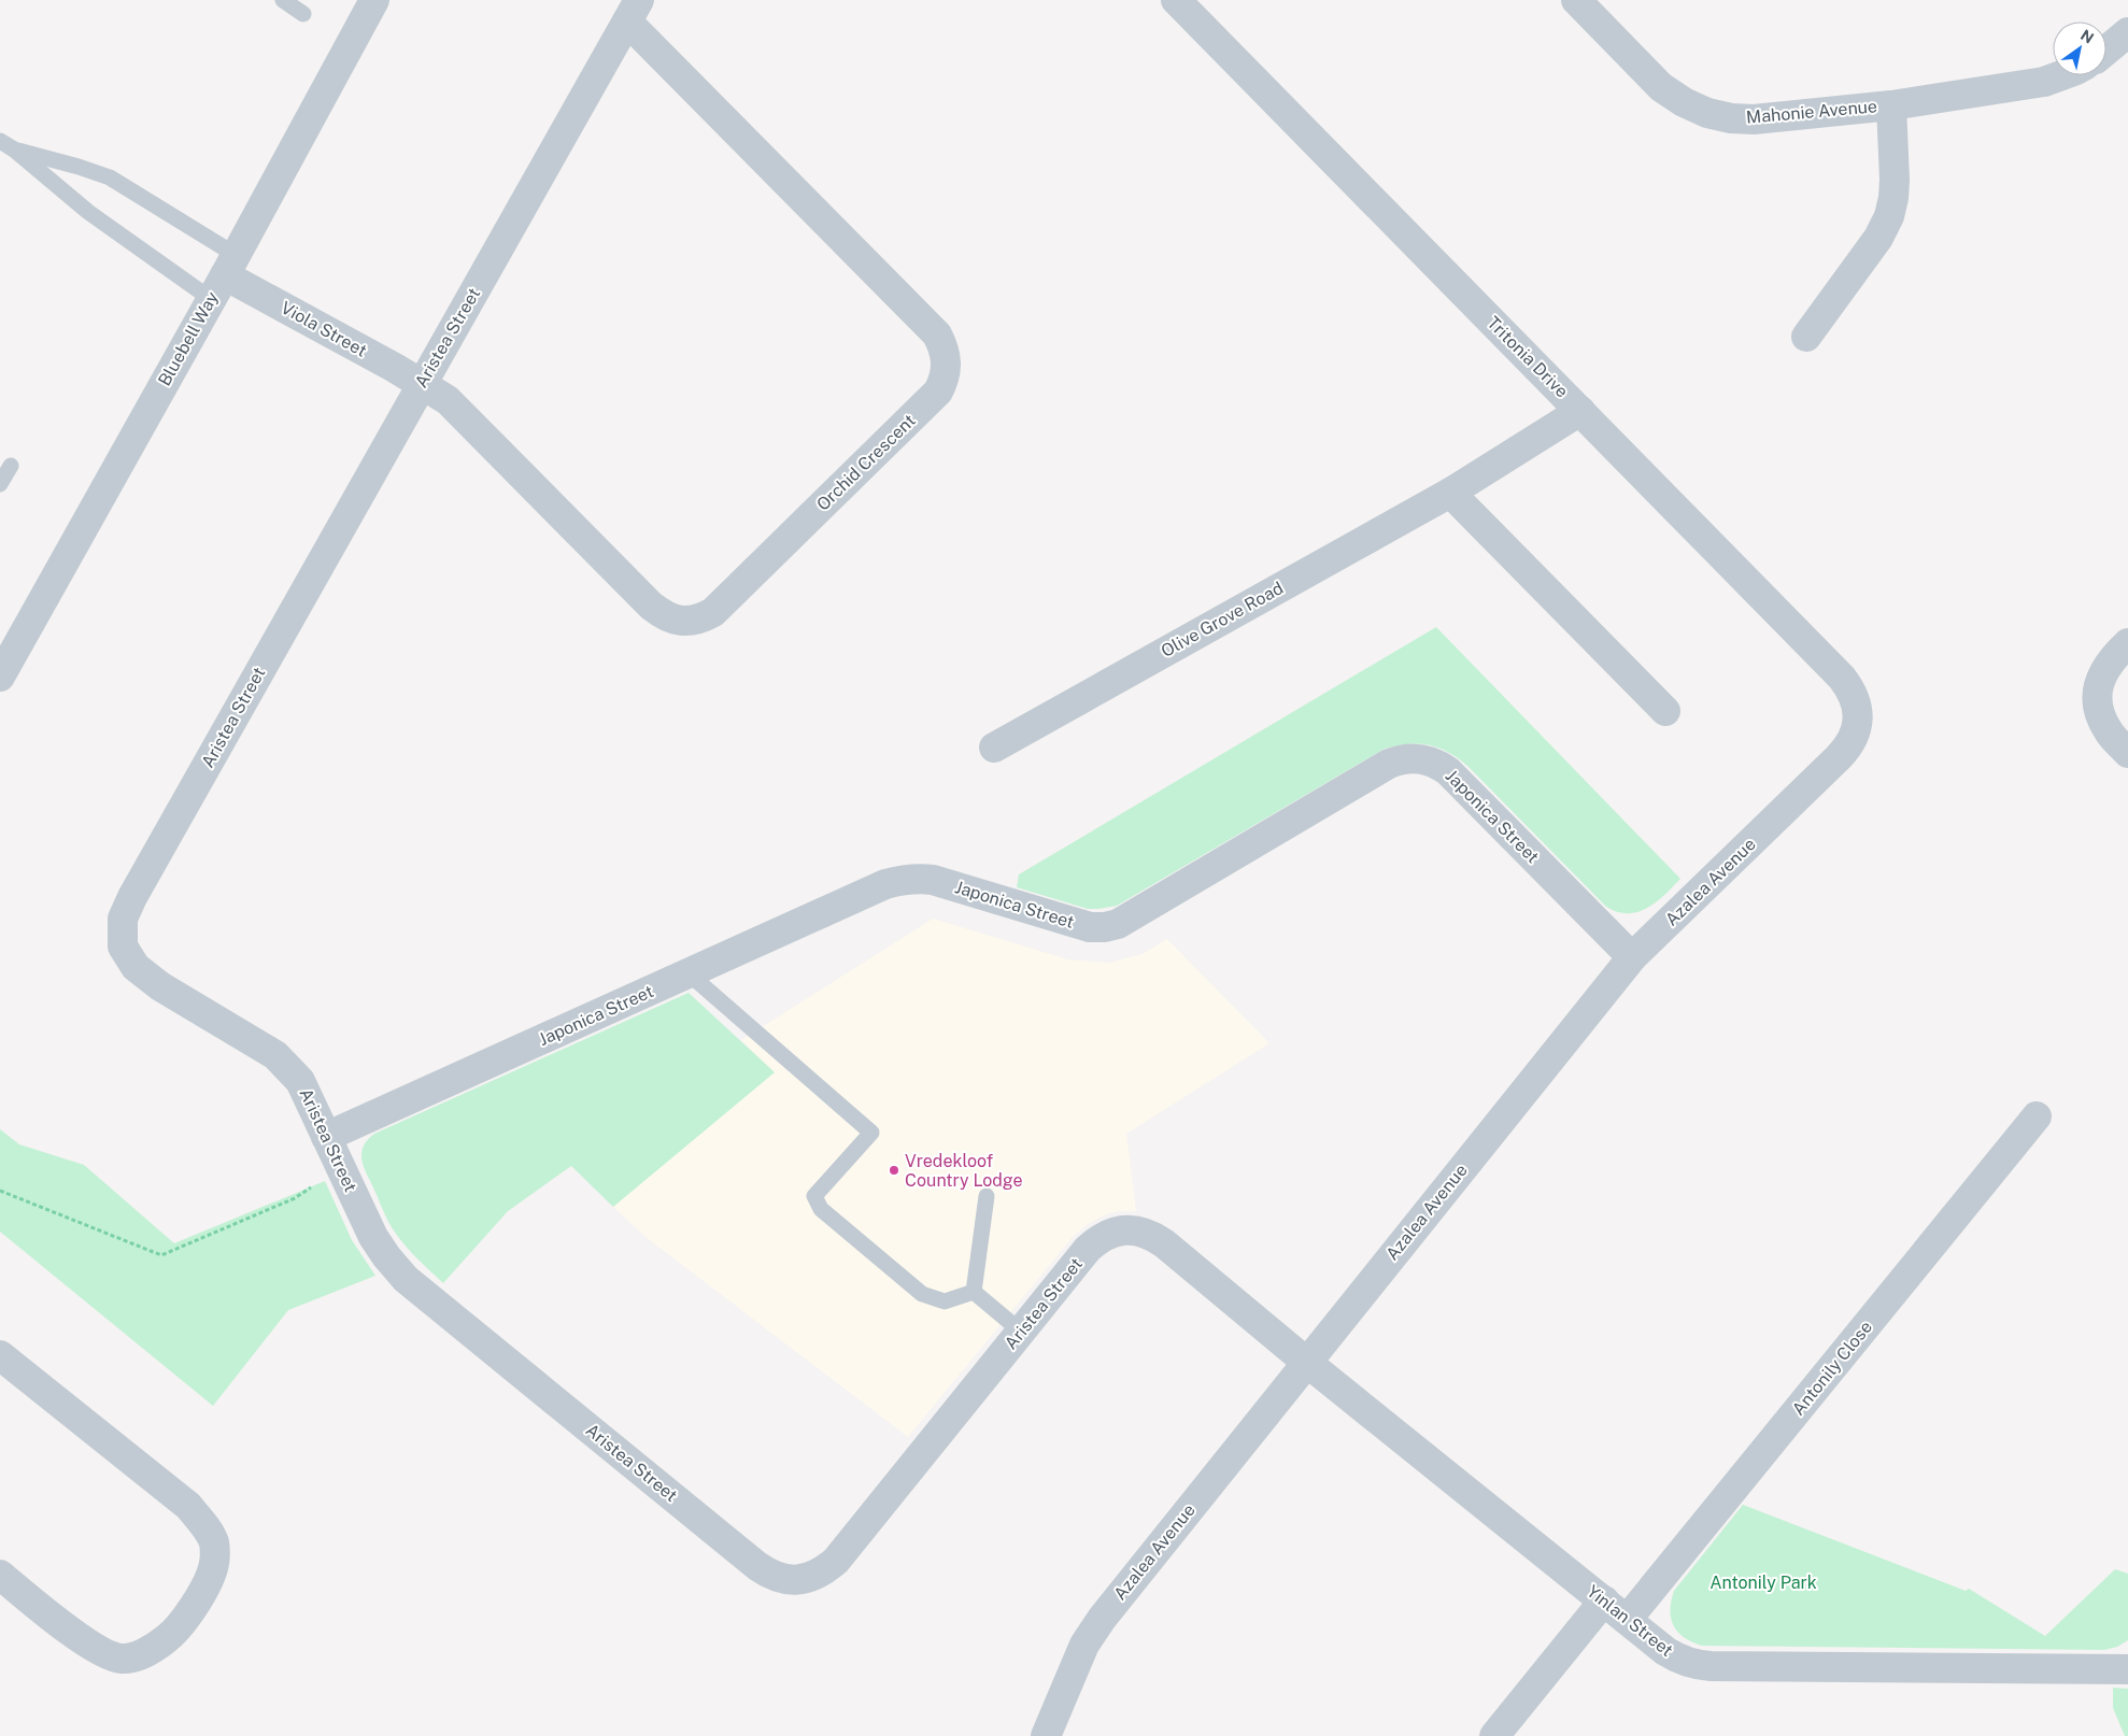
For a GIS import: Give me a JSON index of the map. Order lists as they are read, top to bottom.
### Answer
{
  "streets": {
    "street": [
      "Mahonie Avenue",
      "Viola Street",
      "Aristea Street",
      "Bluebell Way",
      "Tritonia Drive",
      "Orchid Crescent",
      "Olive Grove Road",
      "Japonica Street",
      "Azalea Avenue",
      "Antonily Close",
      "Yinlan Street"
    ]
  },
  "crossings": [
    ["Viola Street", "Aristea Street"],
    ["Viola Street", "Bluebell Way"],
    ["Viola Street", "Orchid Crescent"],
    ["Aristea Street", "Orchid Crescent"],
    ["Aristea Street", "Japonica Street"],
    ["Aristea Street", "Azalea Avenue"],
    ["Aristea Street", "Yinlan Street"],
    ["Tritonia Drive", "Olive Grove Road"],
    ["Tritonia Drive", "Azalea Avenue"],
    ["Japonica Street", "Azalea Avenue"],
    ["Azalea Avenue", "Yinlan Street"],
    ["Antonily Close", "Yinlan Street"]
  ],
  "parks": ["Antonily Park"],
  "places": ["Vredekloof Country Lodge"],
  "north": "top right"
}
